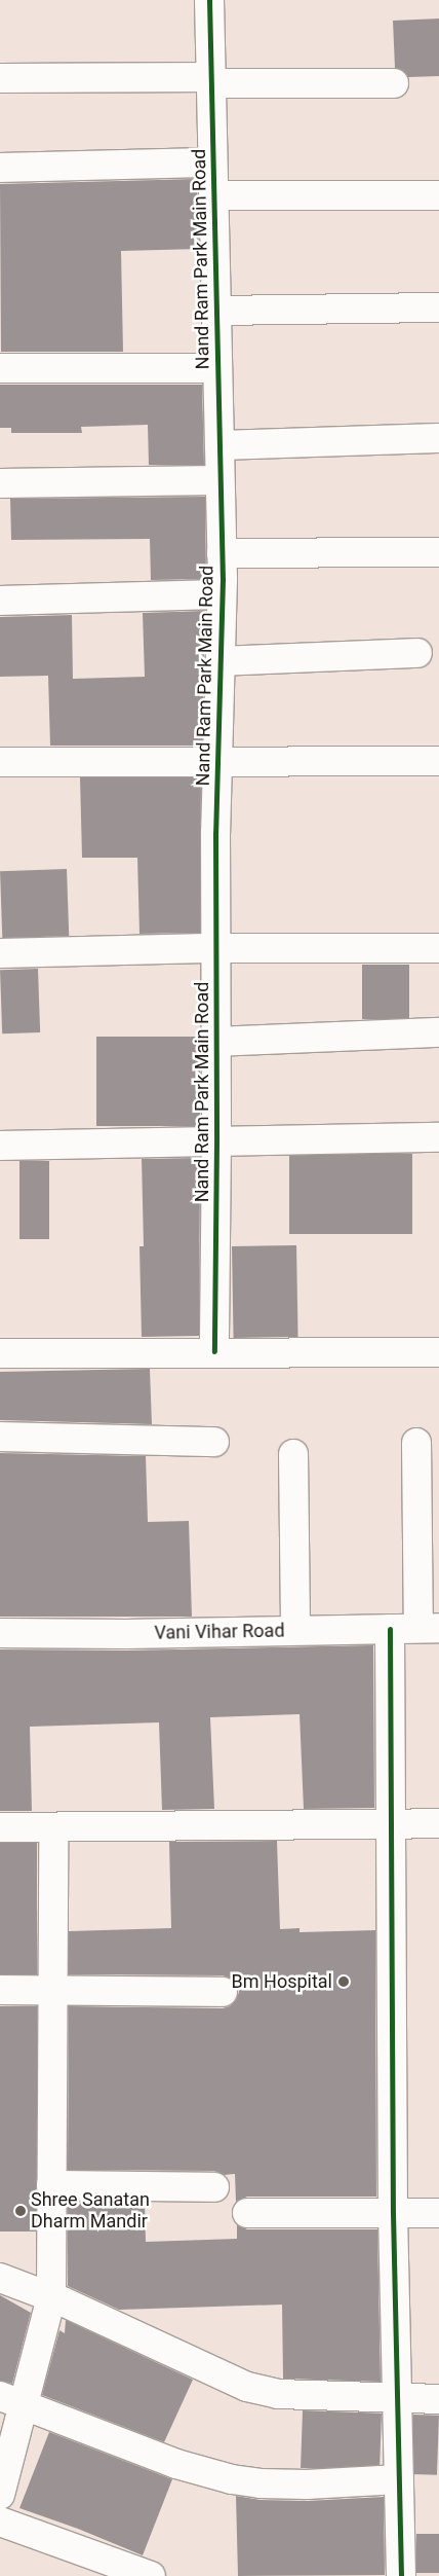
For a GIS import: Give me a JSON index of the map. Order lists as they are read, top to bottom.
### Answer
{
  "streets": {
    "street": ["Nand Ram Park Main Road", "Vani Vihar Road"]
  },
  "places": ["Bm Hospital", "Shree Sanatan Dharm Mandir"]
}
